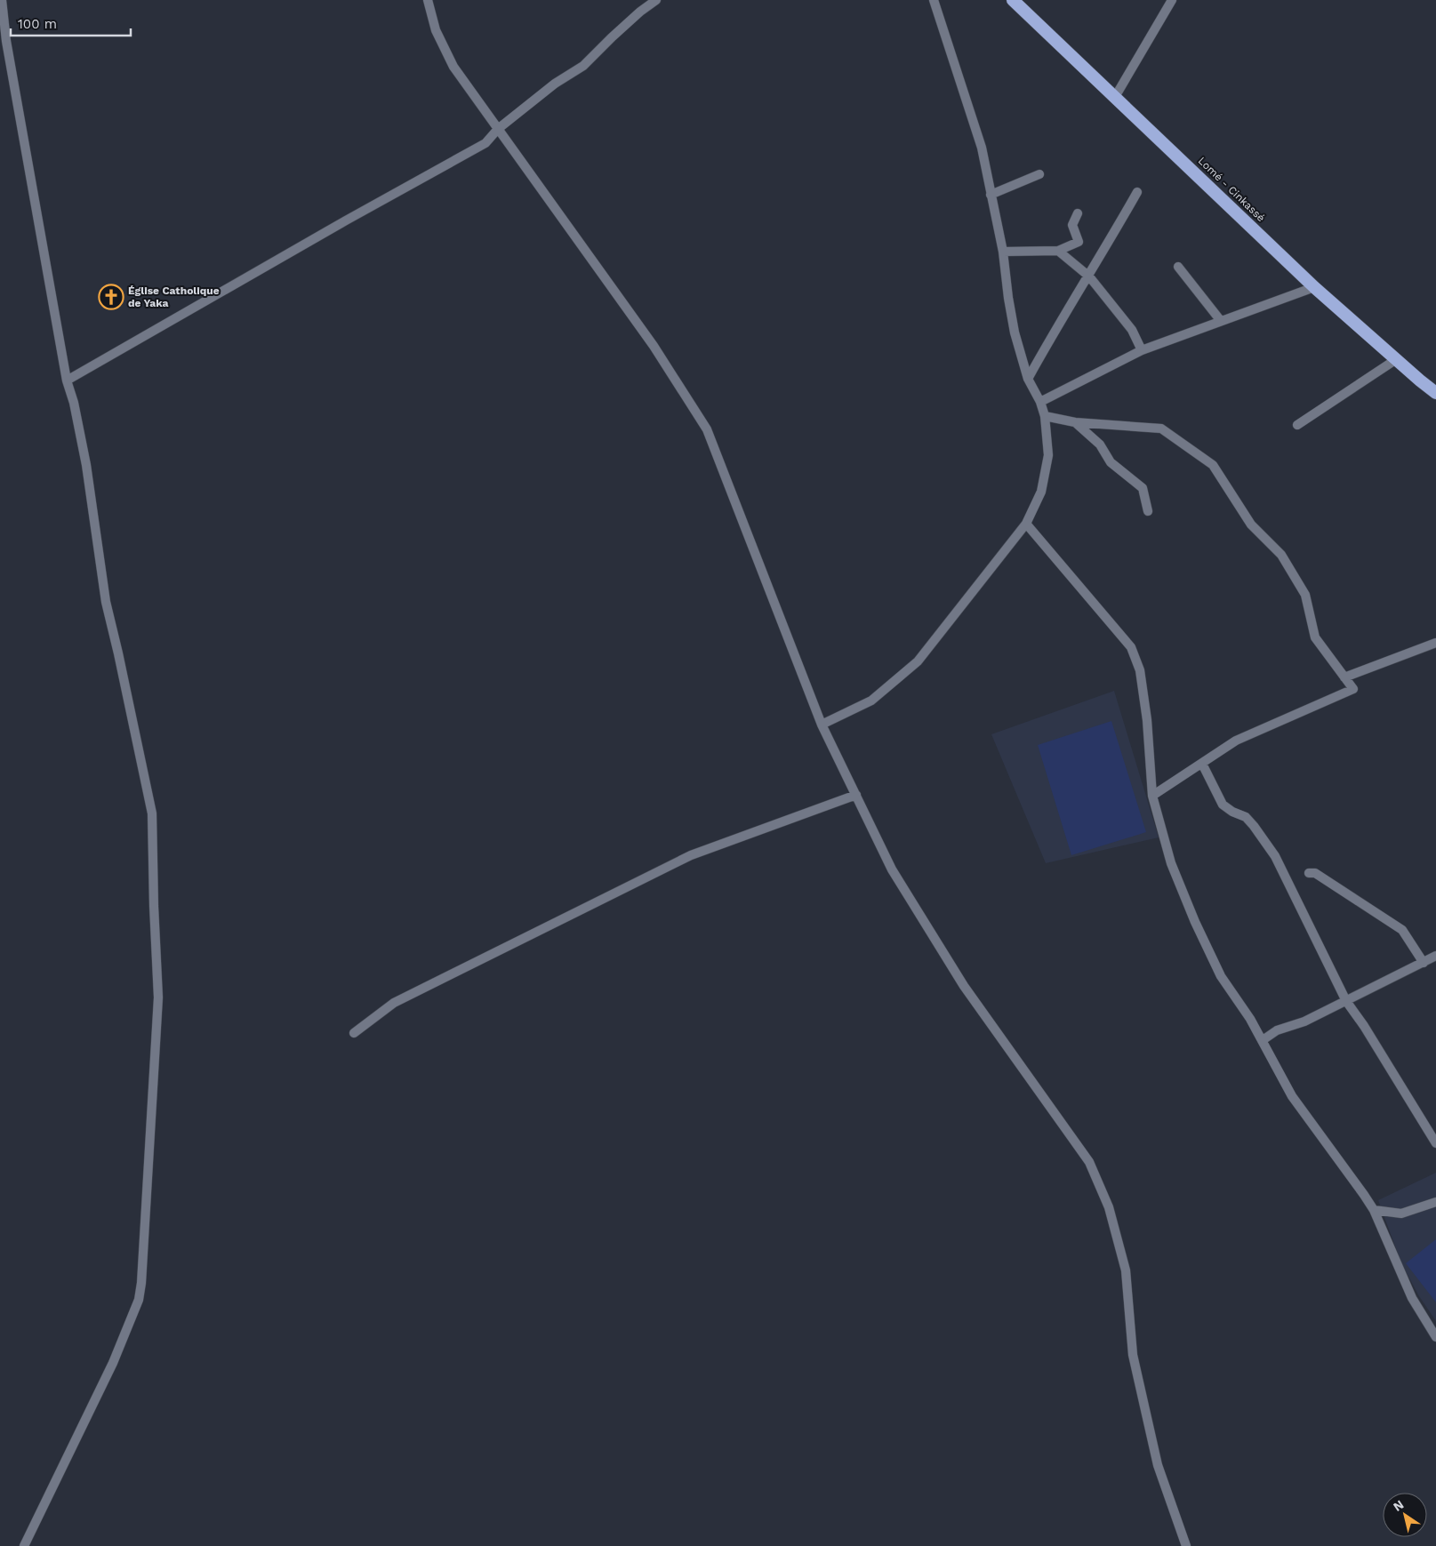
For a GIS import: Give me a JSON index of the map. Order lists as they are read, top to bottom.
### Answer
{
  "streets": {
    "highway": ["Lomé - Cinkassé"]
  },
  "places": {
    "church": ["Église Catholique de Yaka"]
  },
  "scale_bar": "100 m",
  "north": "top left"
}
